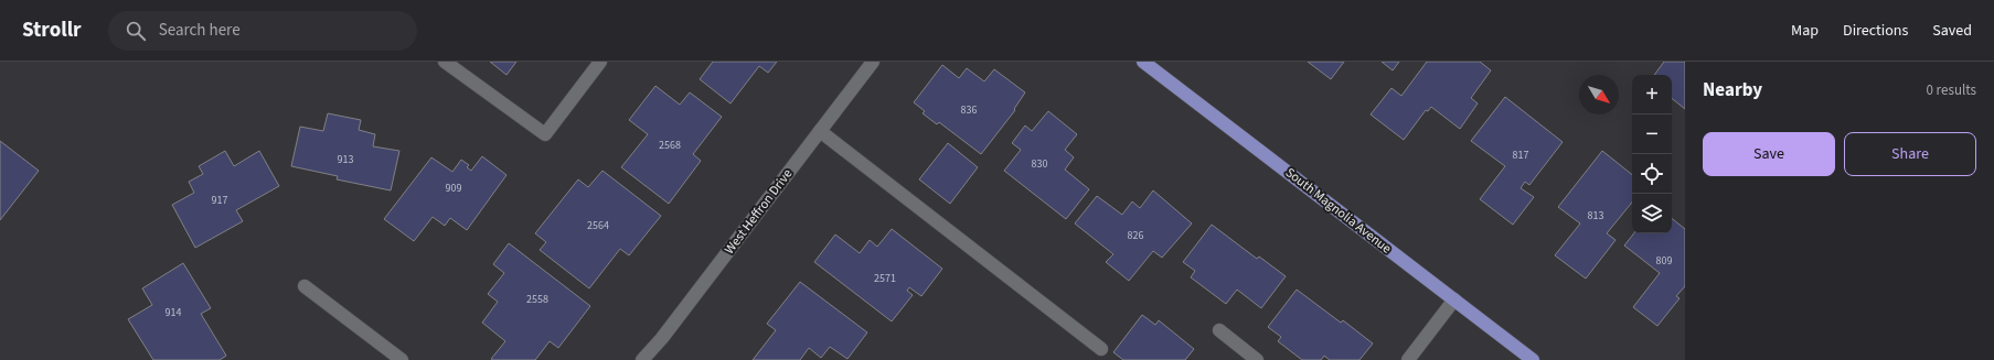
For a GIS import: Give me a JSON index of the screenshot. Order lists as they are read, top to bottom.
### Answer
{
  "streets": {
    "main road": ["South Magnolia Avenue"],
    "street": ["West Heffron Drive"]
  },
  "house_numbers": [
    "836",
    "2568",
    "817",
    "913",
    "830",
    "909",
    "917",
    "813",
    "2564",
    "826",
    "809",
    "2571",
    "2558",
    "914"
  ],
  "north": "bottom right",
  "page": {
    "header": "Strollr",
    "search": "Search here",
    "nav": ["Map", "Directions", "Saved"],
    "heading": ["Nearby", "0 results"],
    "map_buttons": ["+", "−"],
    "buttons": ["Save", "Share"]
  }
}
